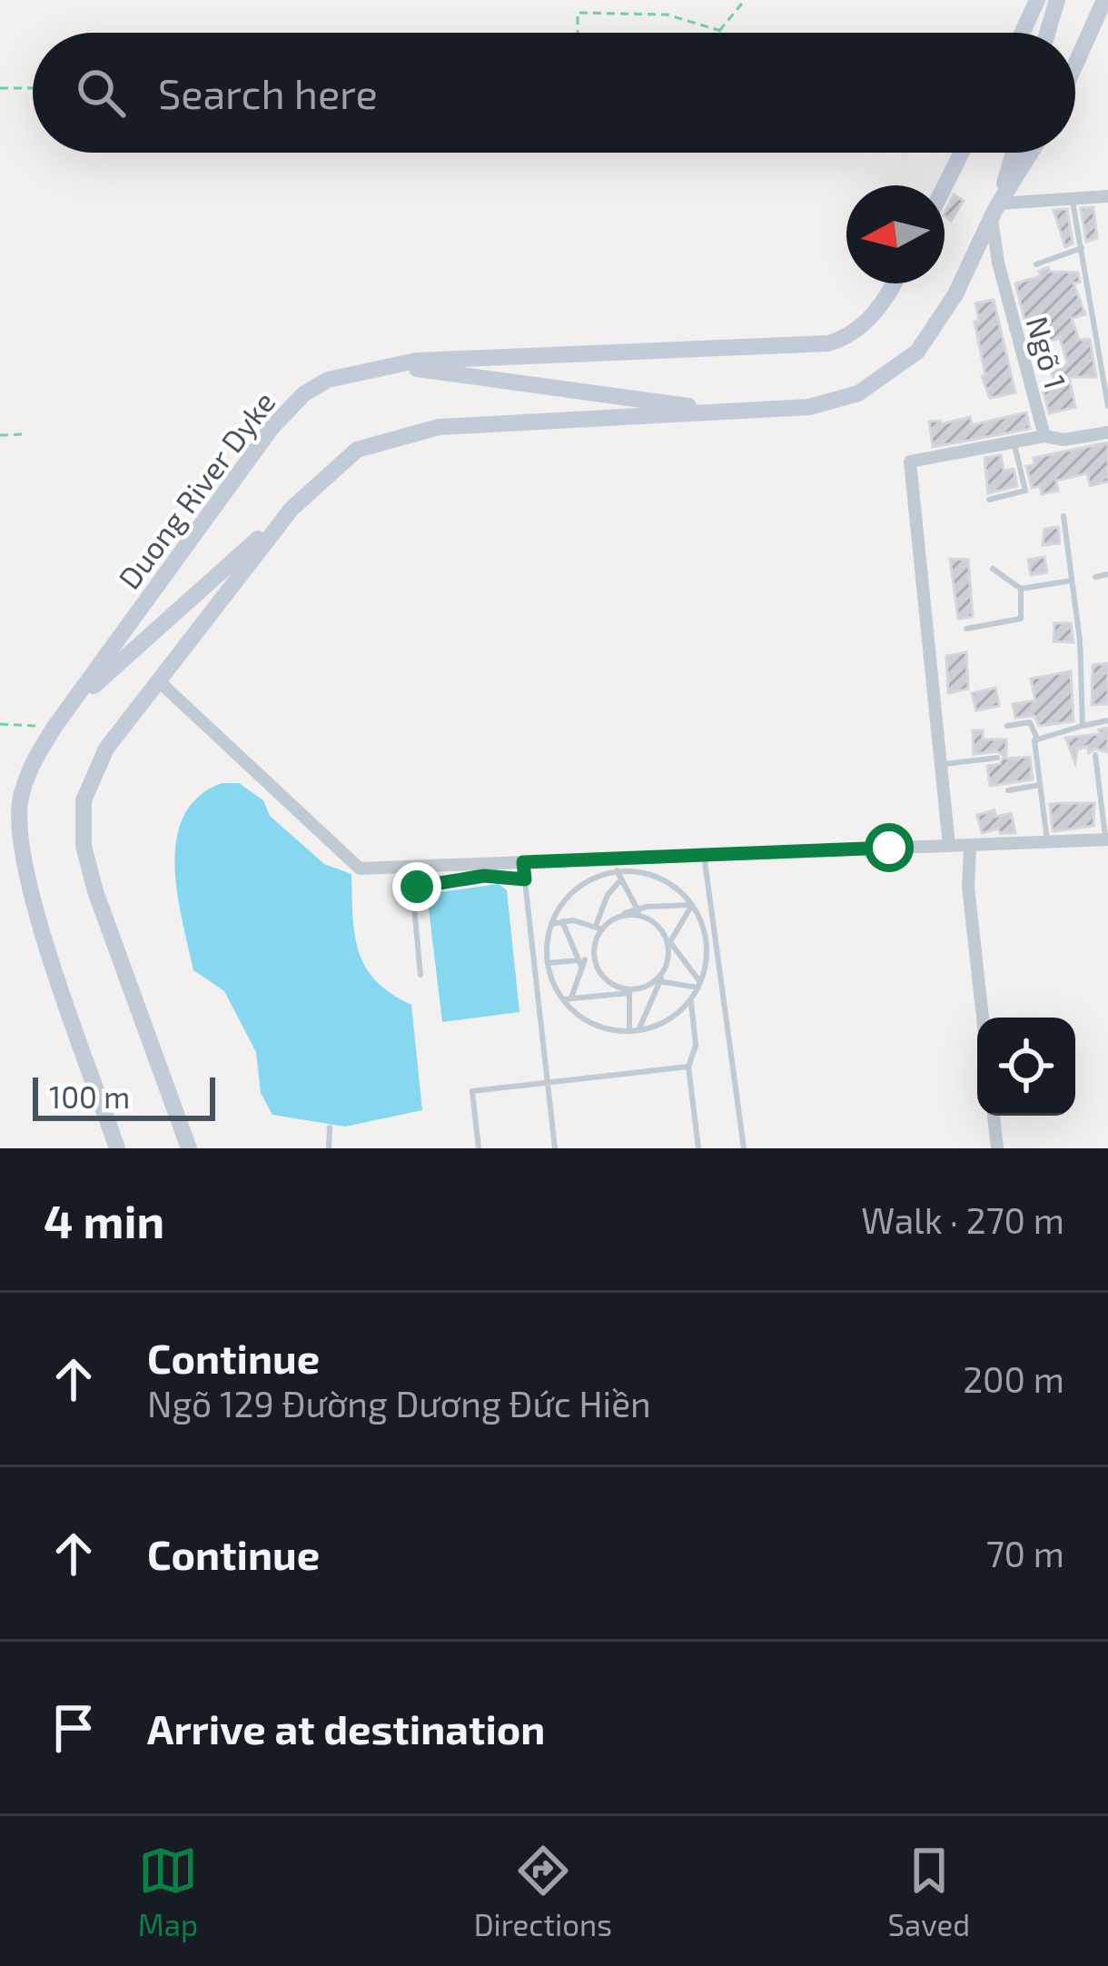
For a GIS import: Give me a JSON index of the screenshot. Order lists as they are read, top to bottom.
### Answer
{
  "streets": {
    "main road": ["Duong River Dyke"],
    "street": ["Ngõ 1"]
  },
  "scale_bar": "100 m",
  "north": "left",
  "page": {
    "search": "Search here",
    "scale": "100 m",
    "heading": ["4 min", "Walk · 270 m"],
    "list": [
      ["Continue", "Ngõ 129 Đường Dương Đức Hiền", "200 m"],
      ["Continue", "70 m"],
      "Arrive at destination"
    ],
    "nav": ["Map", "Directions", "Saved"]
  }
}
